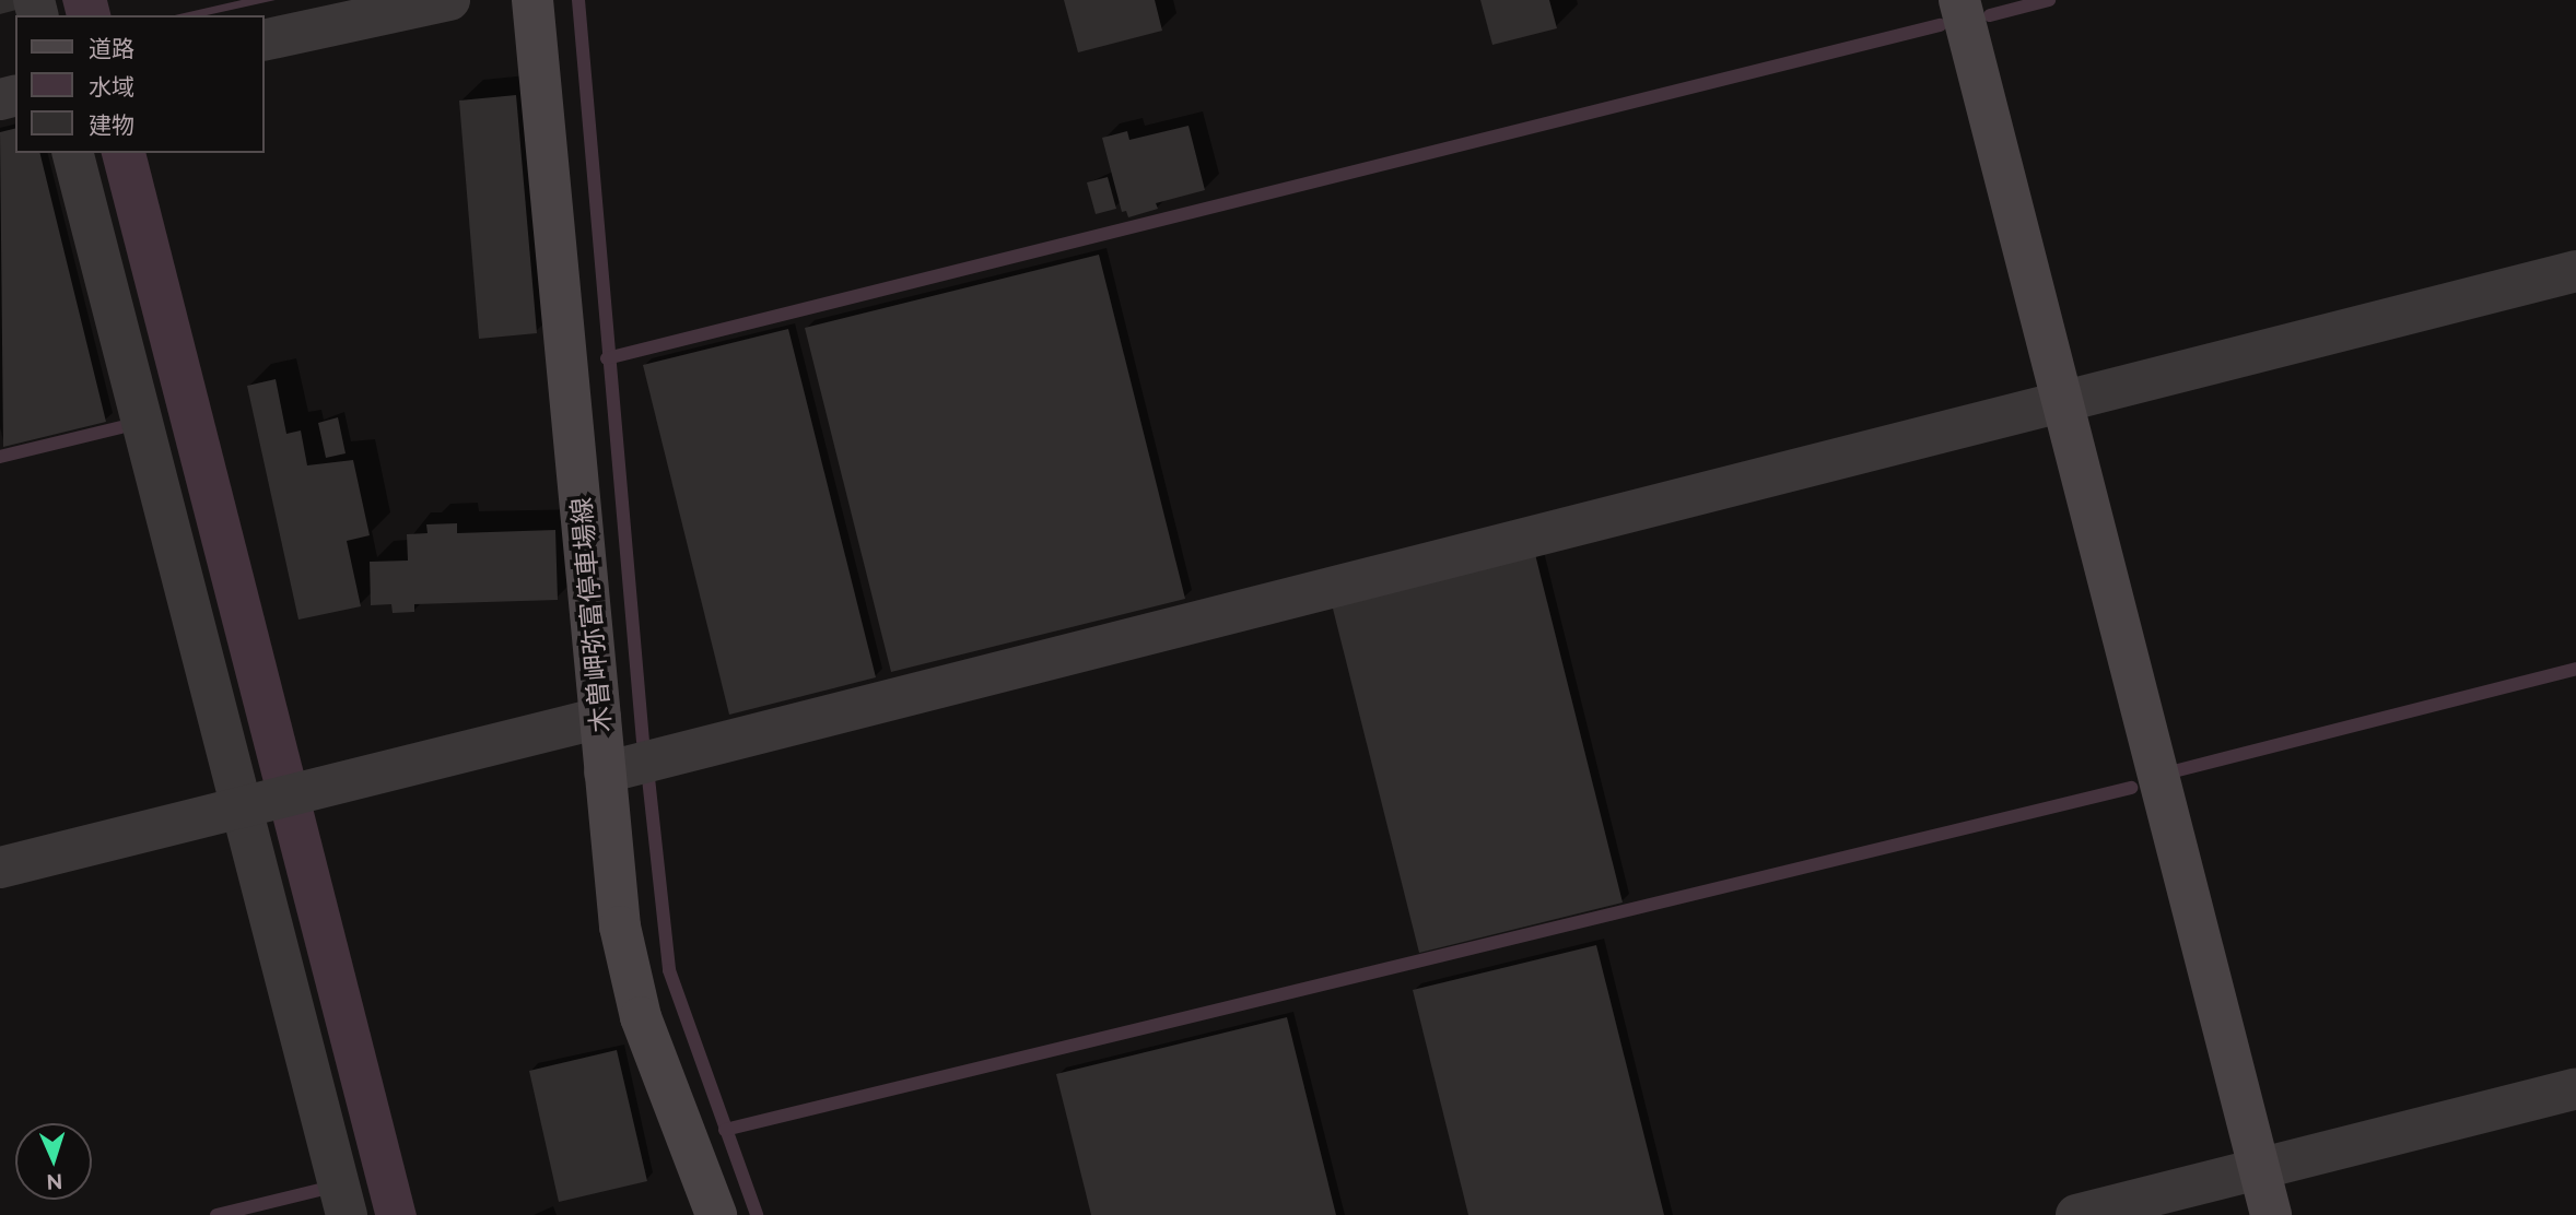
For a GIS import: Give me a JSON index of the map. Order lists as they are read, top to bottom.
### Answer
{
  "streets": {
    "street": ["木曽岬弥富停車場線"]
  },
  "legend": ["道路", "水域", "建物"],
  "north": "bottom"
}
